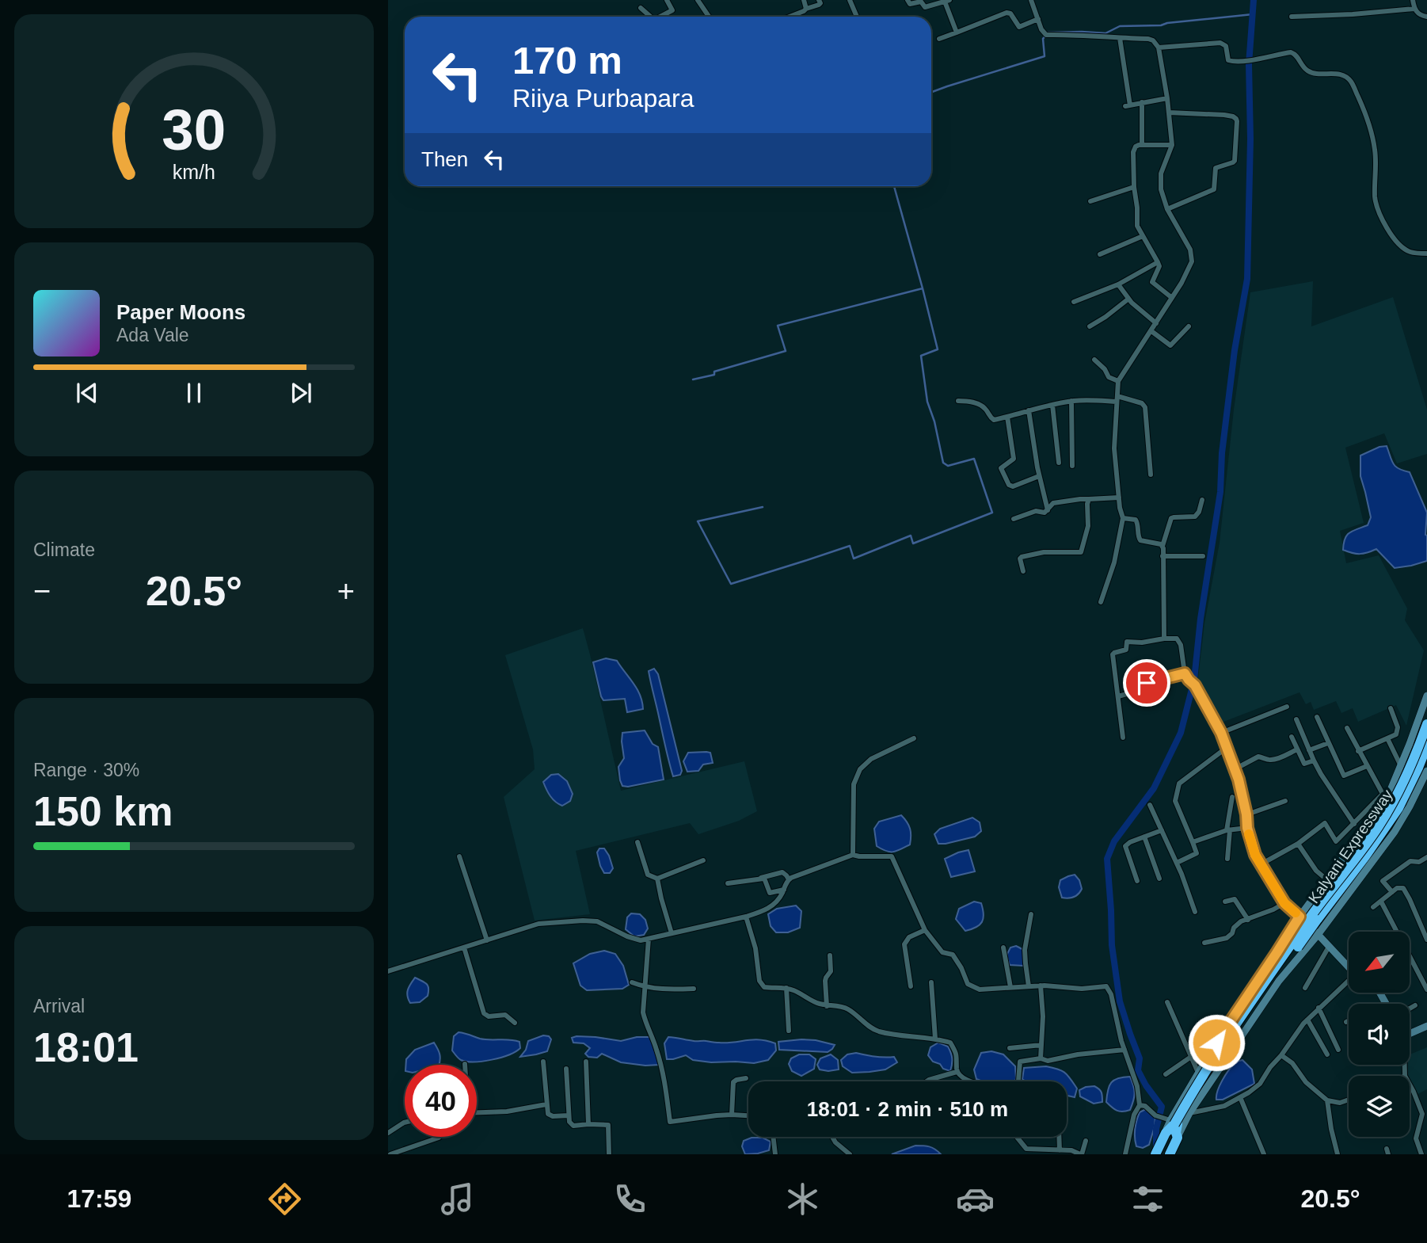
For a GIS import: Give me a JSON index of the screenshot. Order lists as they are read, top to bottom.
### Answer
{
  "streets": {
    "highway": ["Kalyani Expressway"]
  },
  "north": "bottom left",
  "page": {
    "turn": ["170 m", "Riiya Purbapara"],
    "then": "Then",
    "song": ["Paper Moons", "Ada Vale"],
    "tile": [
      "Climate",
      ["Range · 30%", "150 km"],
      ["Arrival", "18:01"]
    ],
    "heat": ["−", "20.5°", "+"],
    "limit": "40",
    "trip": "18:01 · 2 min · 510 m",
    "tabs": ["17:59", "20.5°"],
    "gauge": ["30", "km/h"]
  }
}
